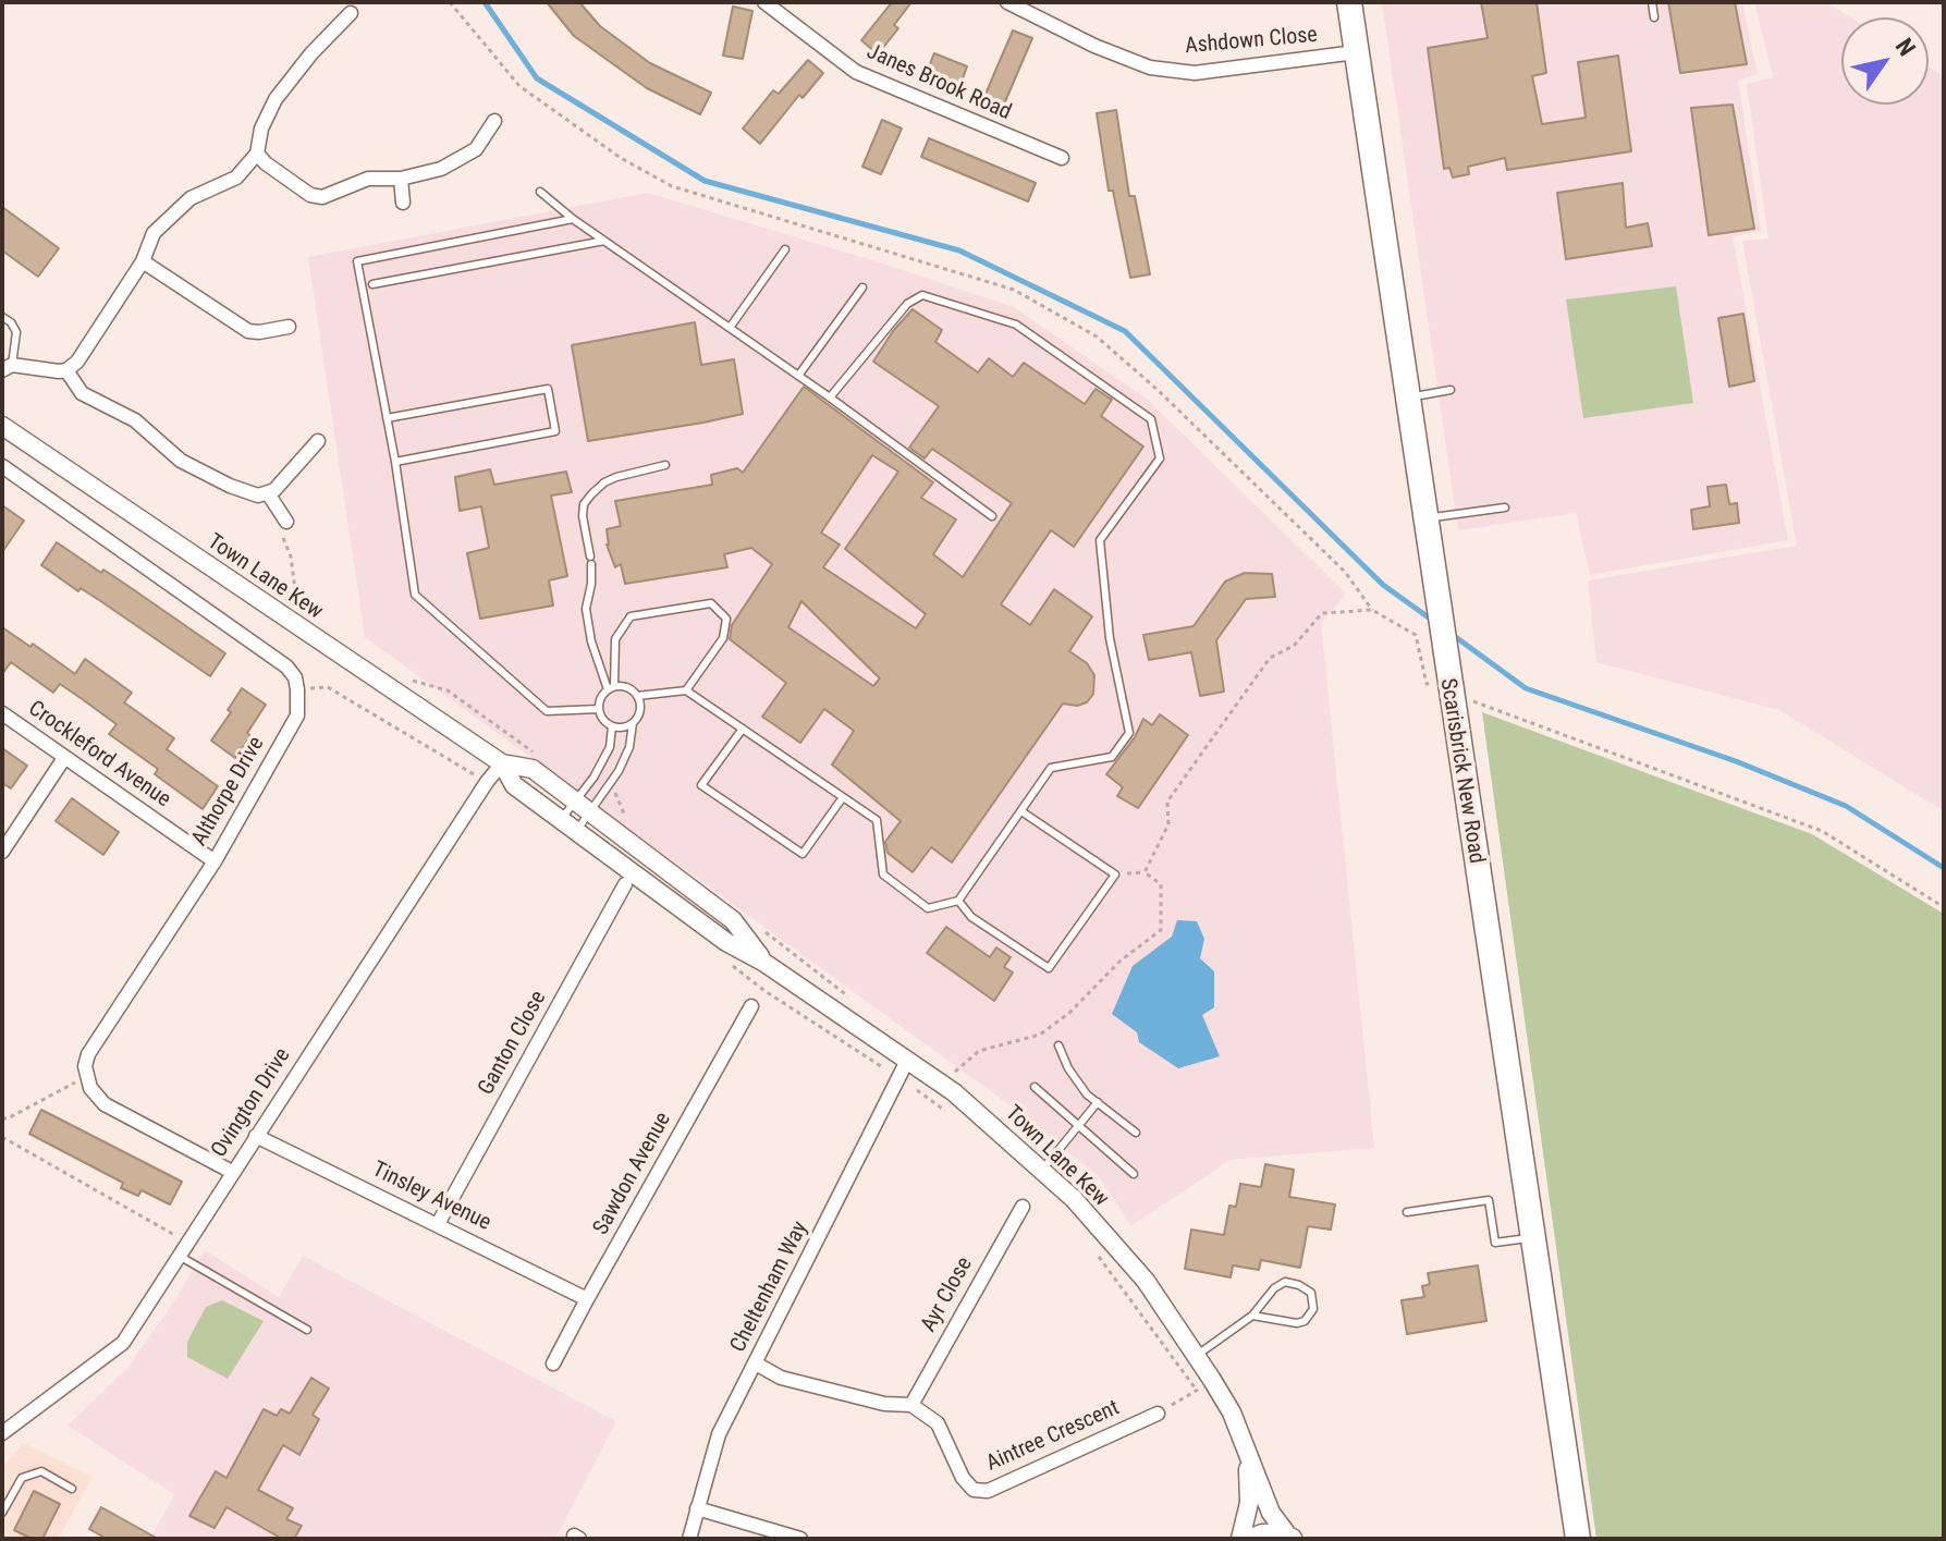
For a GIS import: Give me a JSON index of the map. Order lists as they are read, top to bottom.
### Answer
{
  "streets": {
    "highway": ["Scarisbrick New Road"],
    "street": [
      "Ashdown Close",
      "Janes Brook Road",
      "Town Lane Kew",
      "Crockleford Avenue",
      "Althorpe Drive",
      "Ganton Close",
      "Ovington Drive",
      "Sawdon Avenue",
      "Tinsley Avenue",
      "Cheltenham Way",
      "Ayr Close",
      "Aintree Crescent"
    ]
  },
  "crossings": [
    ["Ashdown Close", "Scarisbrick New Road"],
    ["Town Lane Kew", "Ovington Drive"],
    ["Town Lane Kew", "Cheltenham Way"],
    ["Crockleford Avenue", "Althorpe Drive"],
    ["Ganton Close", "Tinsley Avenue"],
    ["Ovington Drive", "Tinsley Avenue"],
    ["Sawdon Avenue", "Tinsley Avenue"],
    ["Ayr Close", "Aintree Crescent"]
  ],
  "north": "top right"
}
